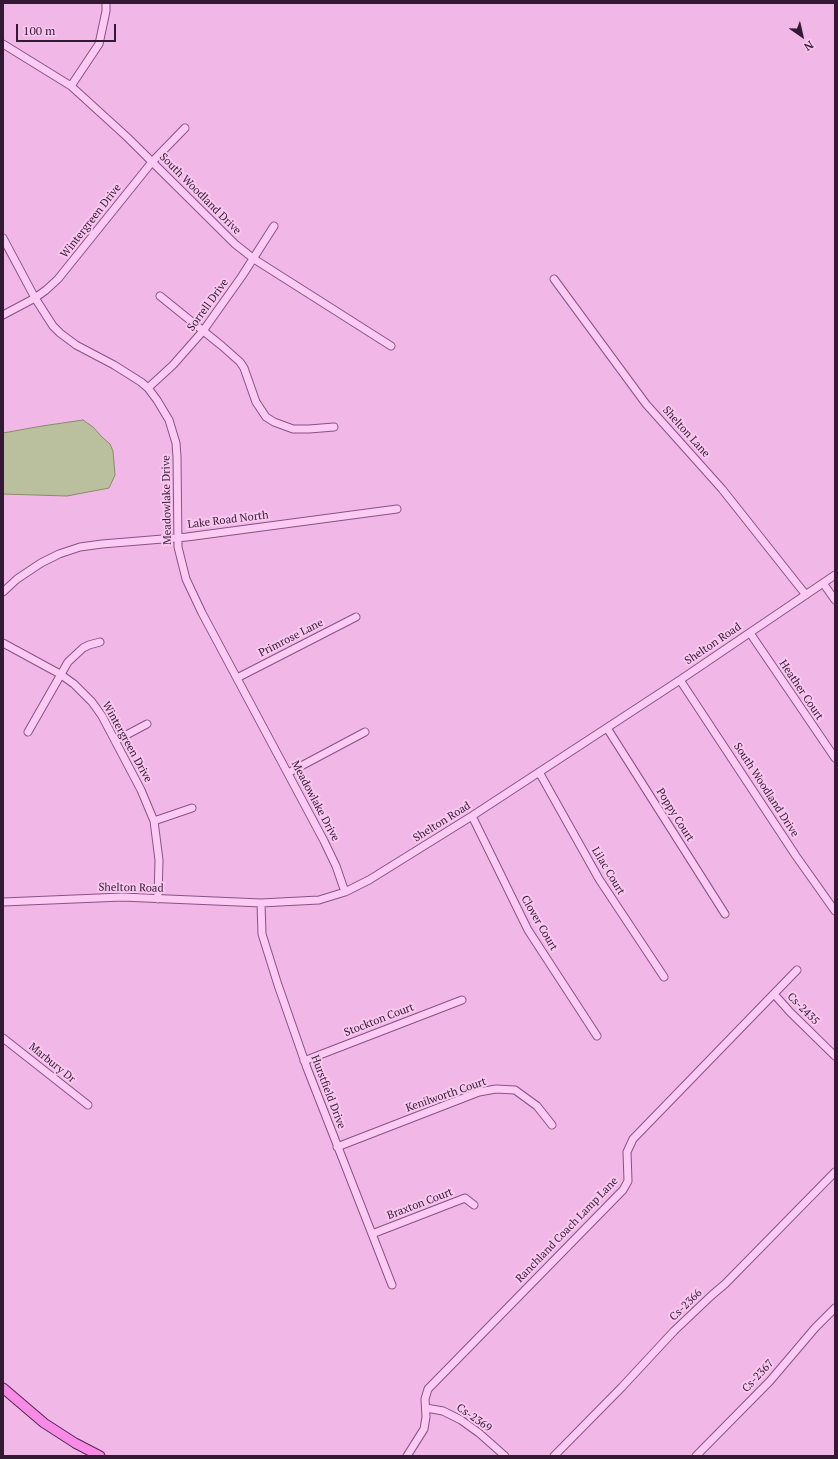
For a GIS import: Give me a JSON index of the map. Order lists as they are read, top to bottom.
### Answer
{
  "streets": {
    "street": [
      "South Woodland Drive",
      "Wintergreen Drive",
      "Sorrell Drive",
      "Shelton Lane",
      "Meadowlake Drive",
      "Lake Road North",
      "Primrose Lane",
      "Shelton Road",
      "Heather Court",
      "Poppy Court",
      "Lilac Court",
      "Clover Court",
      "Cs-2435",
      "Stockton Court",
      "Marbury Dr",
      "Hurstfield Drive",
      "Kenilworth Court",
      "Braxton Court",
      "Ranchland Coach Lamp Lane",
      "Cs-2366",
      "Cs-2367",
      "Cs-2369"
    ]
  },
  "crossings": [
    ["South Woodland Drive", "Wintergreen Drive"],
    ["South Woodland Drive", "Sorrell Drive"],
    ["South Woodland Drive", "Shelton Road"],
    ["Wintergreen Drive", "Meadowlake Drive"],
    ["Wintergreen Drive", "Shelton Road"],
    ["Sorrell Drive", "Meadowlake Drive"],
    ["Shelton Lane", "Shelton Road"],
    ["Meadowlake Drive", "Lake Road North"],
    ["Meadowlake Drive", "Primrose Lane"],
    ["Meadowlake Drive", "Shelton Road"],
    ["Shelton Road", "Heather Court"],
    ["Shelton Road", "Poppy Court"],
    ["Shelton Road", "Lilac Court"],
    ["Shelton Road", "Clover Court"],
    ["Shelton Road", "Hurstfield Drive"],
    ["Cs-2435", "Ranchland Coach Lamp Lane"],
    ["Stockton Court", "Hurstfield Drive"],
    ["Hurstfield Drive", "Kenilworth Court"],
    ["Hurstfield Drive", "Braxton Court"],
    ["Ranchland Coach Lamp Lane", "Cs-2369"]
  ],
  "scale_bar": "100 m",
  "north": "bottom right"
}
